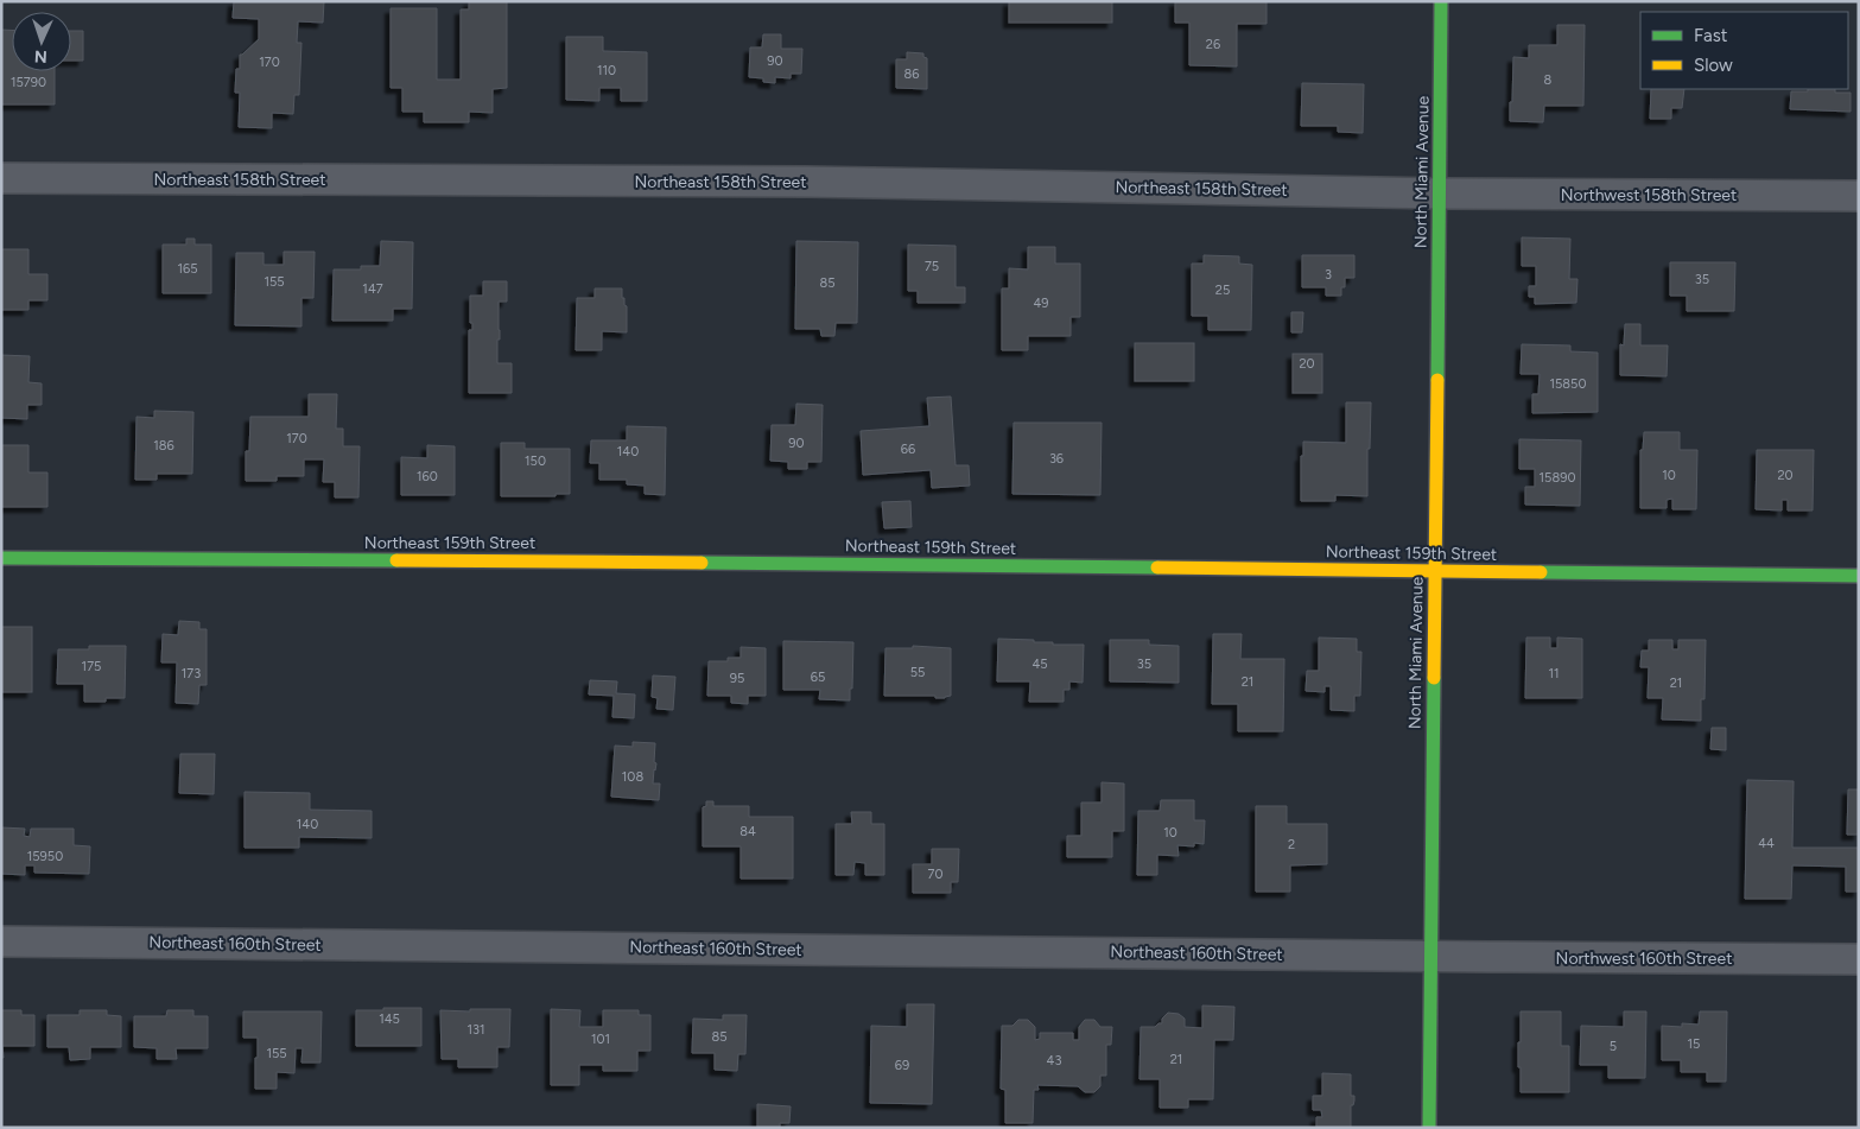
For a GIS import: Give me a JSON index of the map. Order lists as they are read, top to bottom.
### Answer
{
  "streets": {
    "street": [
      "North Miami Avenue",
      "Northeast 158th Street",
      "Northwest 158th Street",
      "Northeast 159th Street",
      "Northeast 160th Street",
      "Northwest 160th Street"
    ]
  },
  "crossings": [
    ["North Miami Avenue", "Northeast 158th Street"],
    ["North Miami Avenue", "Northwest 158th Street"],
    ["North Miami Avenue", "Northeast 159th Street"],
    ["North Miami Avenue", "Northeast 160th Street"],
    ["North Miami Avenue", "Northwest 160th Street"],
    ["Northeast 158th Street", "Northwest 158th Street"],
    ["Northeast 160th Street", "Northwest 160th Street"]
  ],
  "house_numbers": [
    "26",
    "90",
    "170",
    "110",
    "86",
    "8",
    "15790",
    "75",
    "165",
    "3",
    "35",
    "155",
    "85",
    "147",
    "25",
    "49",
    "20",
    "15850",
    "170",
    "90",
    "186",
    "66",
    "140",
    "36",
    "150",
    "10",
    "20",
    "160",
    "15890",
    "45",
    "35",
    "175",
    "55",
    "173",
    "11",
    "65",
    "95",
    "21",
    "21",
    "108",
    "140",
    "84",
    "10",
    "44",
    "2",
    "15950",
    "70",
    "145",
    "131",
    "85",
    "101",
    "15",
    "5",
    "155",
    "21",
    "43",
    "69"
  ],
  "legend": ["Fast", "Slow"],
  "north": "bottom"
}
